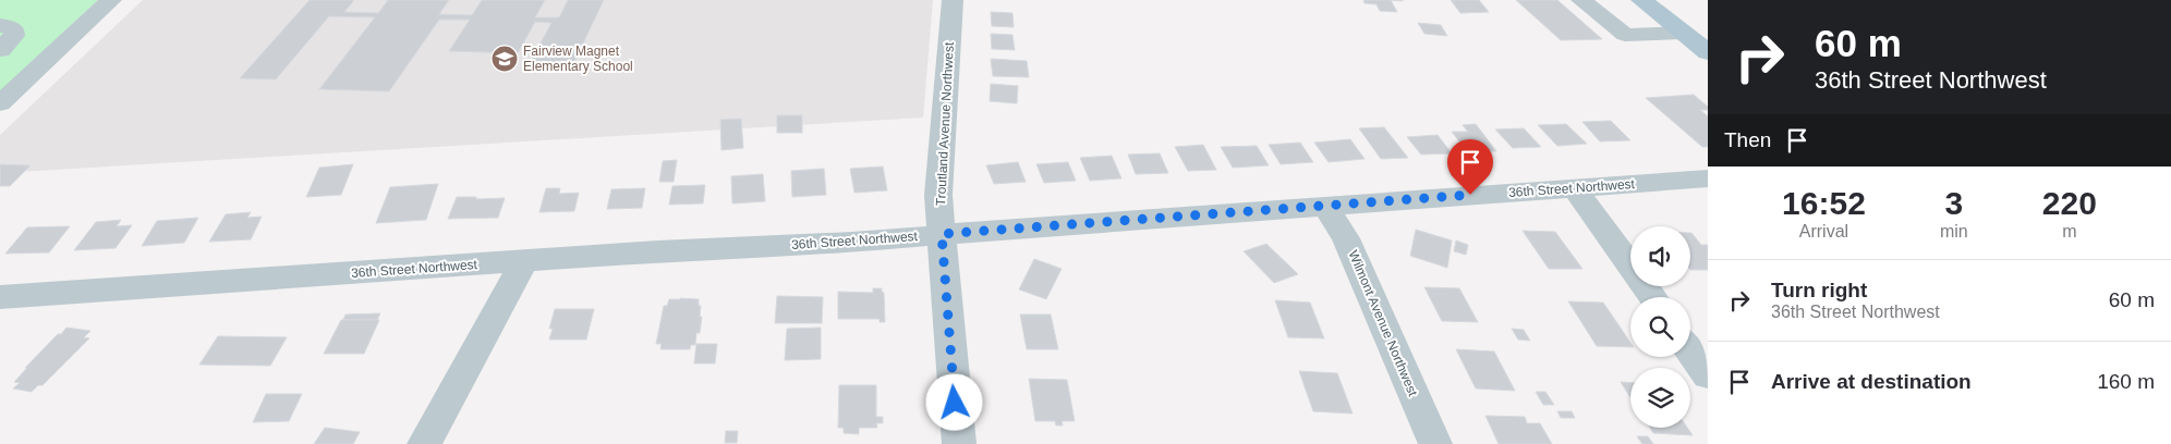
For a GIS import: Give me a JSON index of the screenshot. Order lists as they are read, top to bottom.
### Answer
{
  "streets": {
    "street": ["Troutland Avenue Northwest", "36th Street Northwest", "Wilmont Avenue Northwest"]
  },
  "crossings": [
    ["Troutland Avenue Northwest", "36th Street Northwest"],
    ["36th Street Northwest", "Wilmont Avenue Northwest"]
  ],
  "places": {
    "school or university": ["Fairview Magnet Elementary School"]
  },
  "page": {
    "turn": ["60 m", "36th Street Northwest"],
    "then": "Then",
    "eta": [
      "16:52",
      "Arrival",
      "3",
      "min",
      "220",
      "m"
    ],
    "list": [
      {
        "name": "Turn right",
        "note": "36th Street Northwest",
        "value": "60 m"
      },
      {
        "name": "Arrive at destination",
        "value": "160 m"
      }
    ]
  }
}
